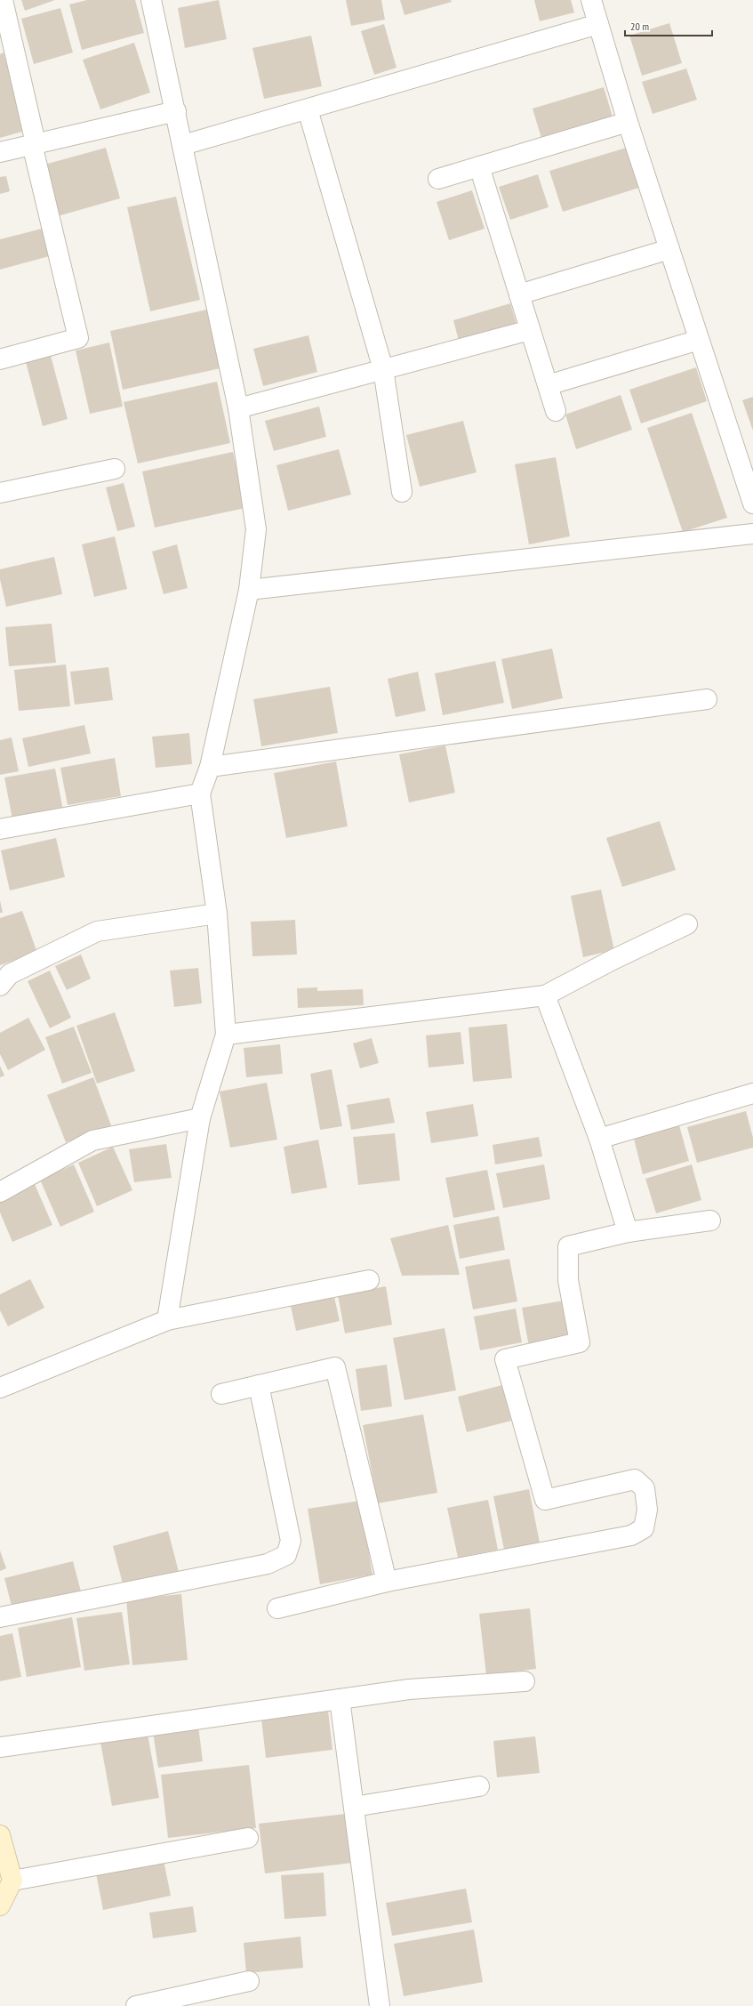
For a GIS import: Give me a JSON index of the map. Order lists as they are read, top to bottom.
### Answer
{
  "scale_bar": "20 m"
}
